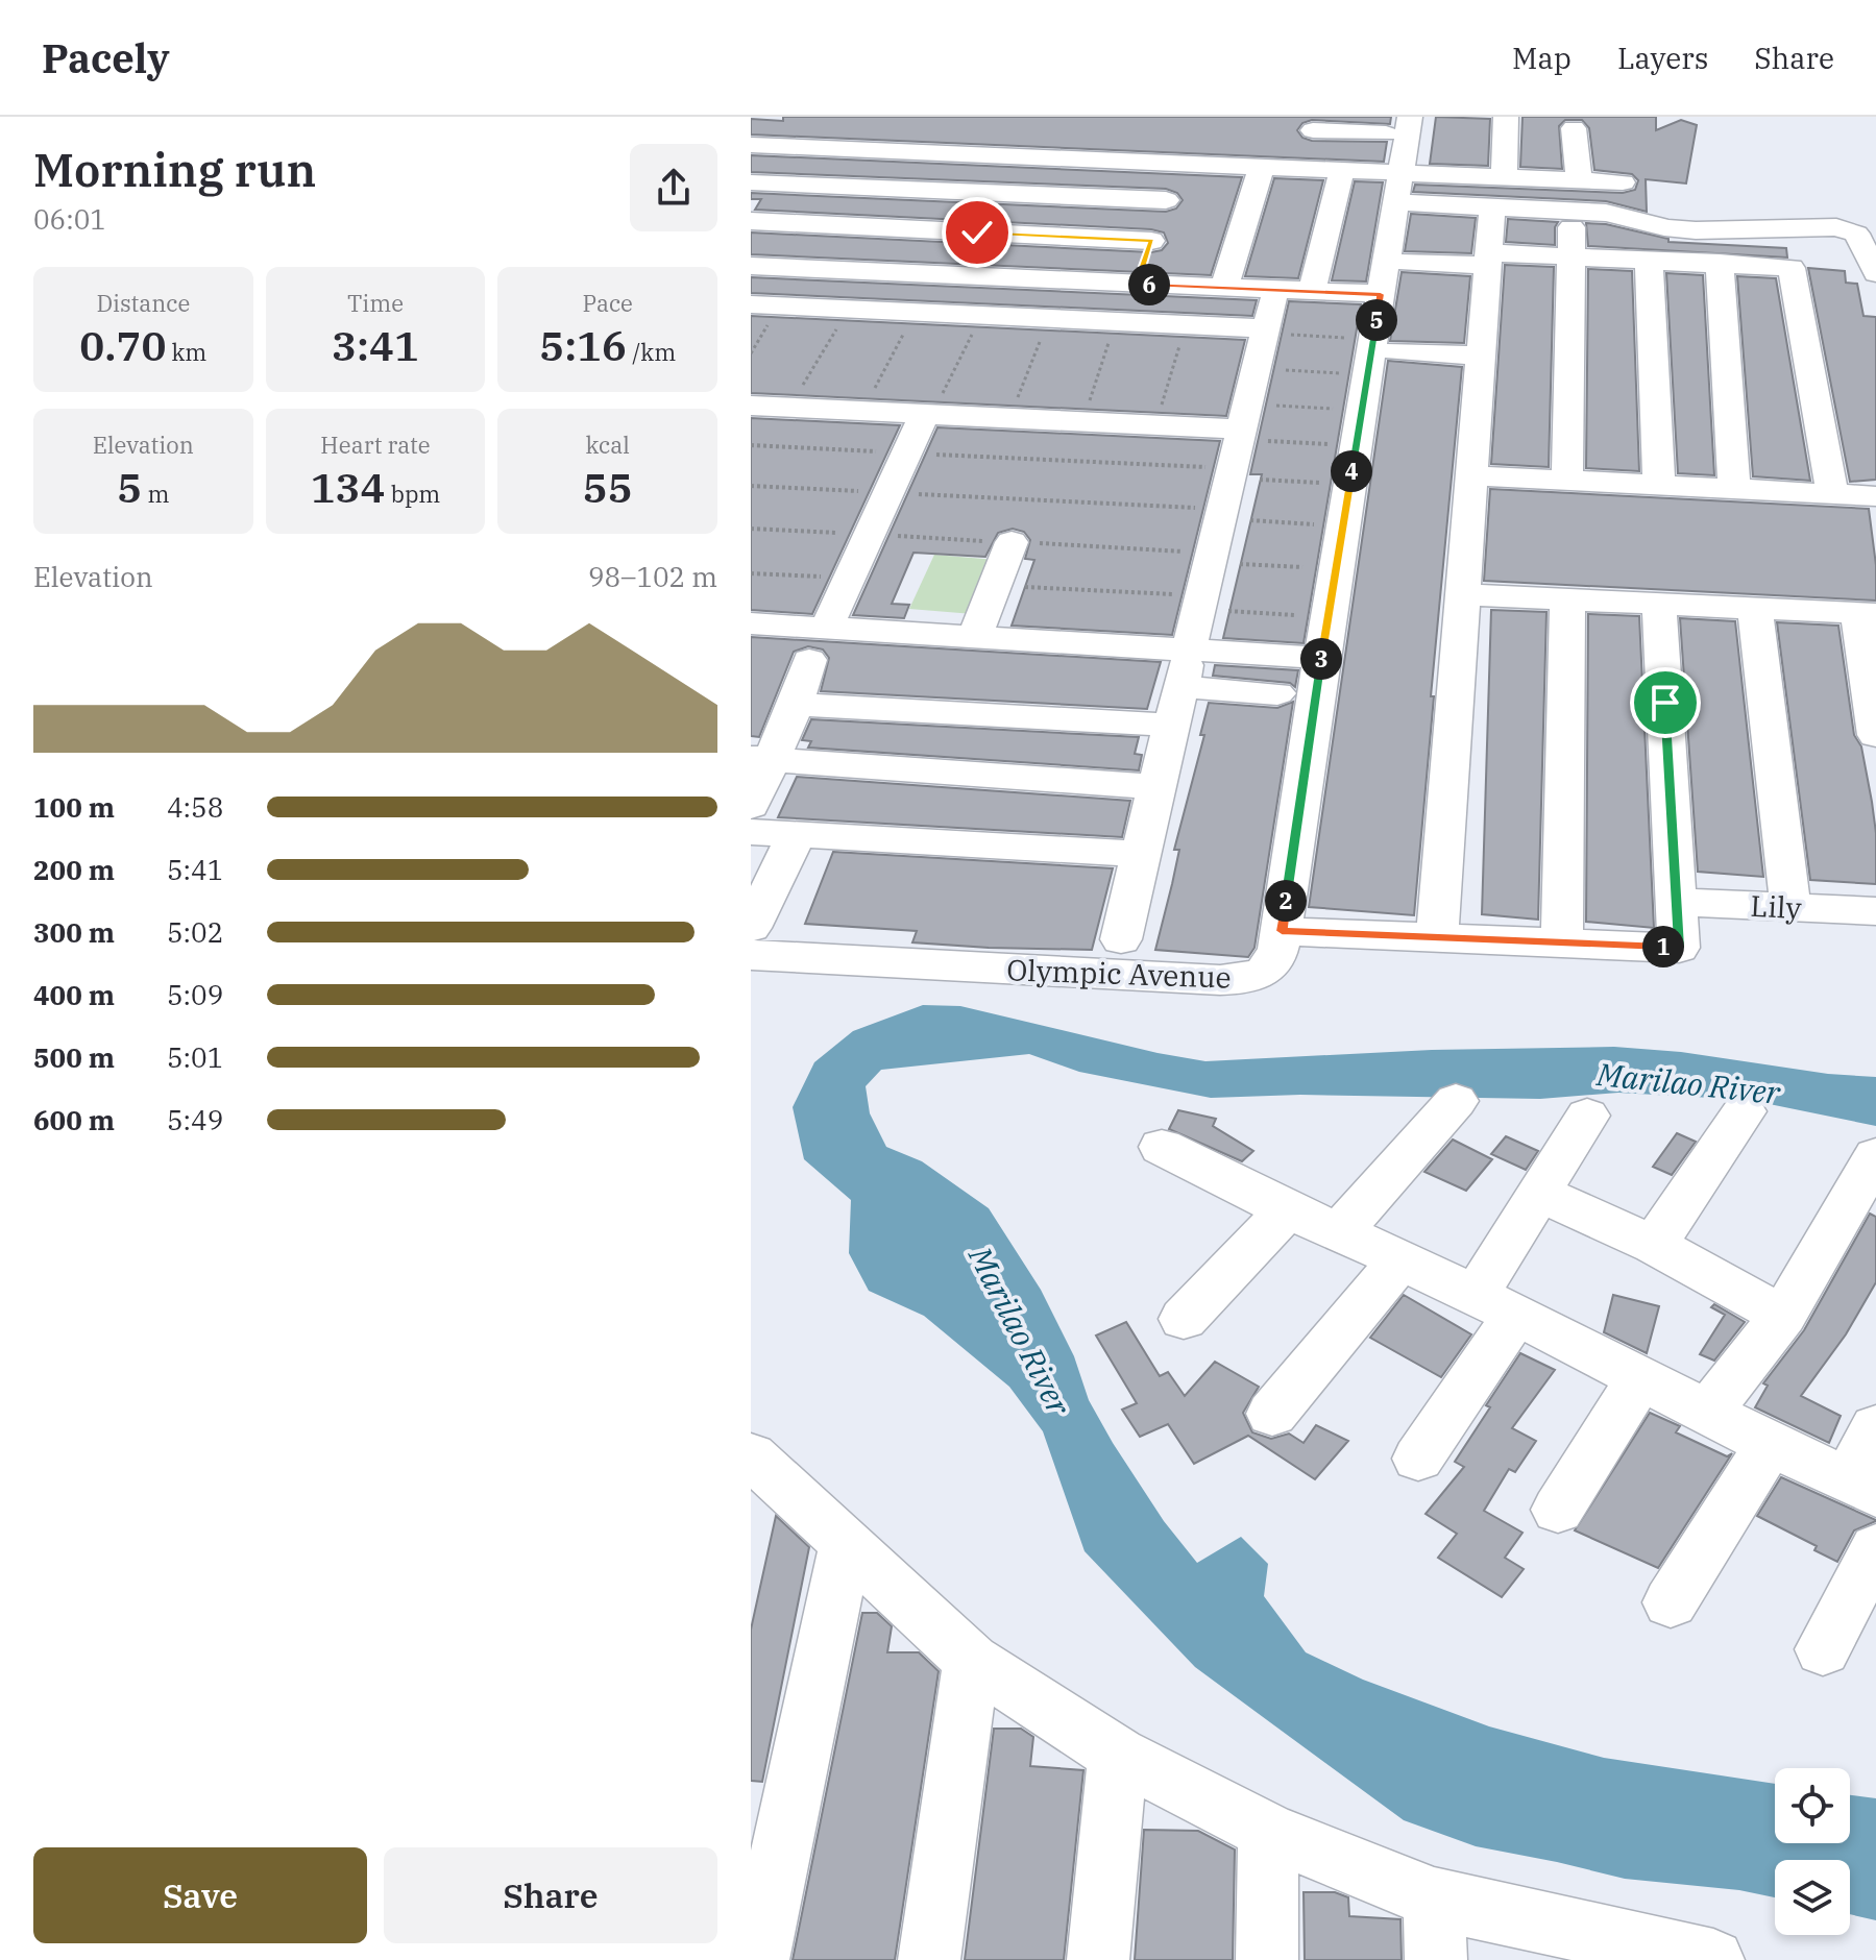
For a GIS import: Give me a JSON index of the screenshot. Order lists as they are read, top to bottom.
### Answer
{
  "streets": {
    "street": ["Lily", "Olympic Avenue"]
  },
  "water": ["Marilao River"],
  "page": {
    "header": "Pacely",
    "nav": ["Map", "Layers", "Share"],
    "heading": ["Morning run", "06:01"],
    "stats": [
      ["Distance", "0.70 km"],
      ["Time", "3:41"],
      ["Pace", "5:16 /km"],
      ["Elevation", "5 m"],
      ["Heart rate", "134 bpm"],
      ["kcal", "55"]
    ],
    "pins": [
      "6",
      "5",
      "4",
      "3",
      "2",
      "1"
    ],
    "chart": ["Elevation", "98–102 m"],
    "list": [
      {
        "name": "100 m",
        "note": "4:58"
      },
      {
        "name": "200 m",
        "note": "5:41"
      },
      {
        "name": "300 m",
        "note": "5:02"
      },
      {
        "name": "400 m",
        "note": "5:09"
      },
      {
        "name": "500 m",
        "note": "5:01"
      },
      {
        "name": "600 m",
        "note": "5:49"
      }
    ],
    "buttons": ["Save", "Share"]
  }
}
